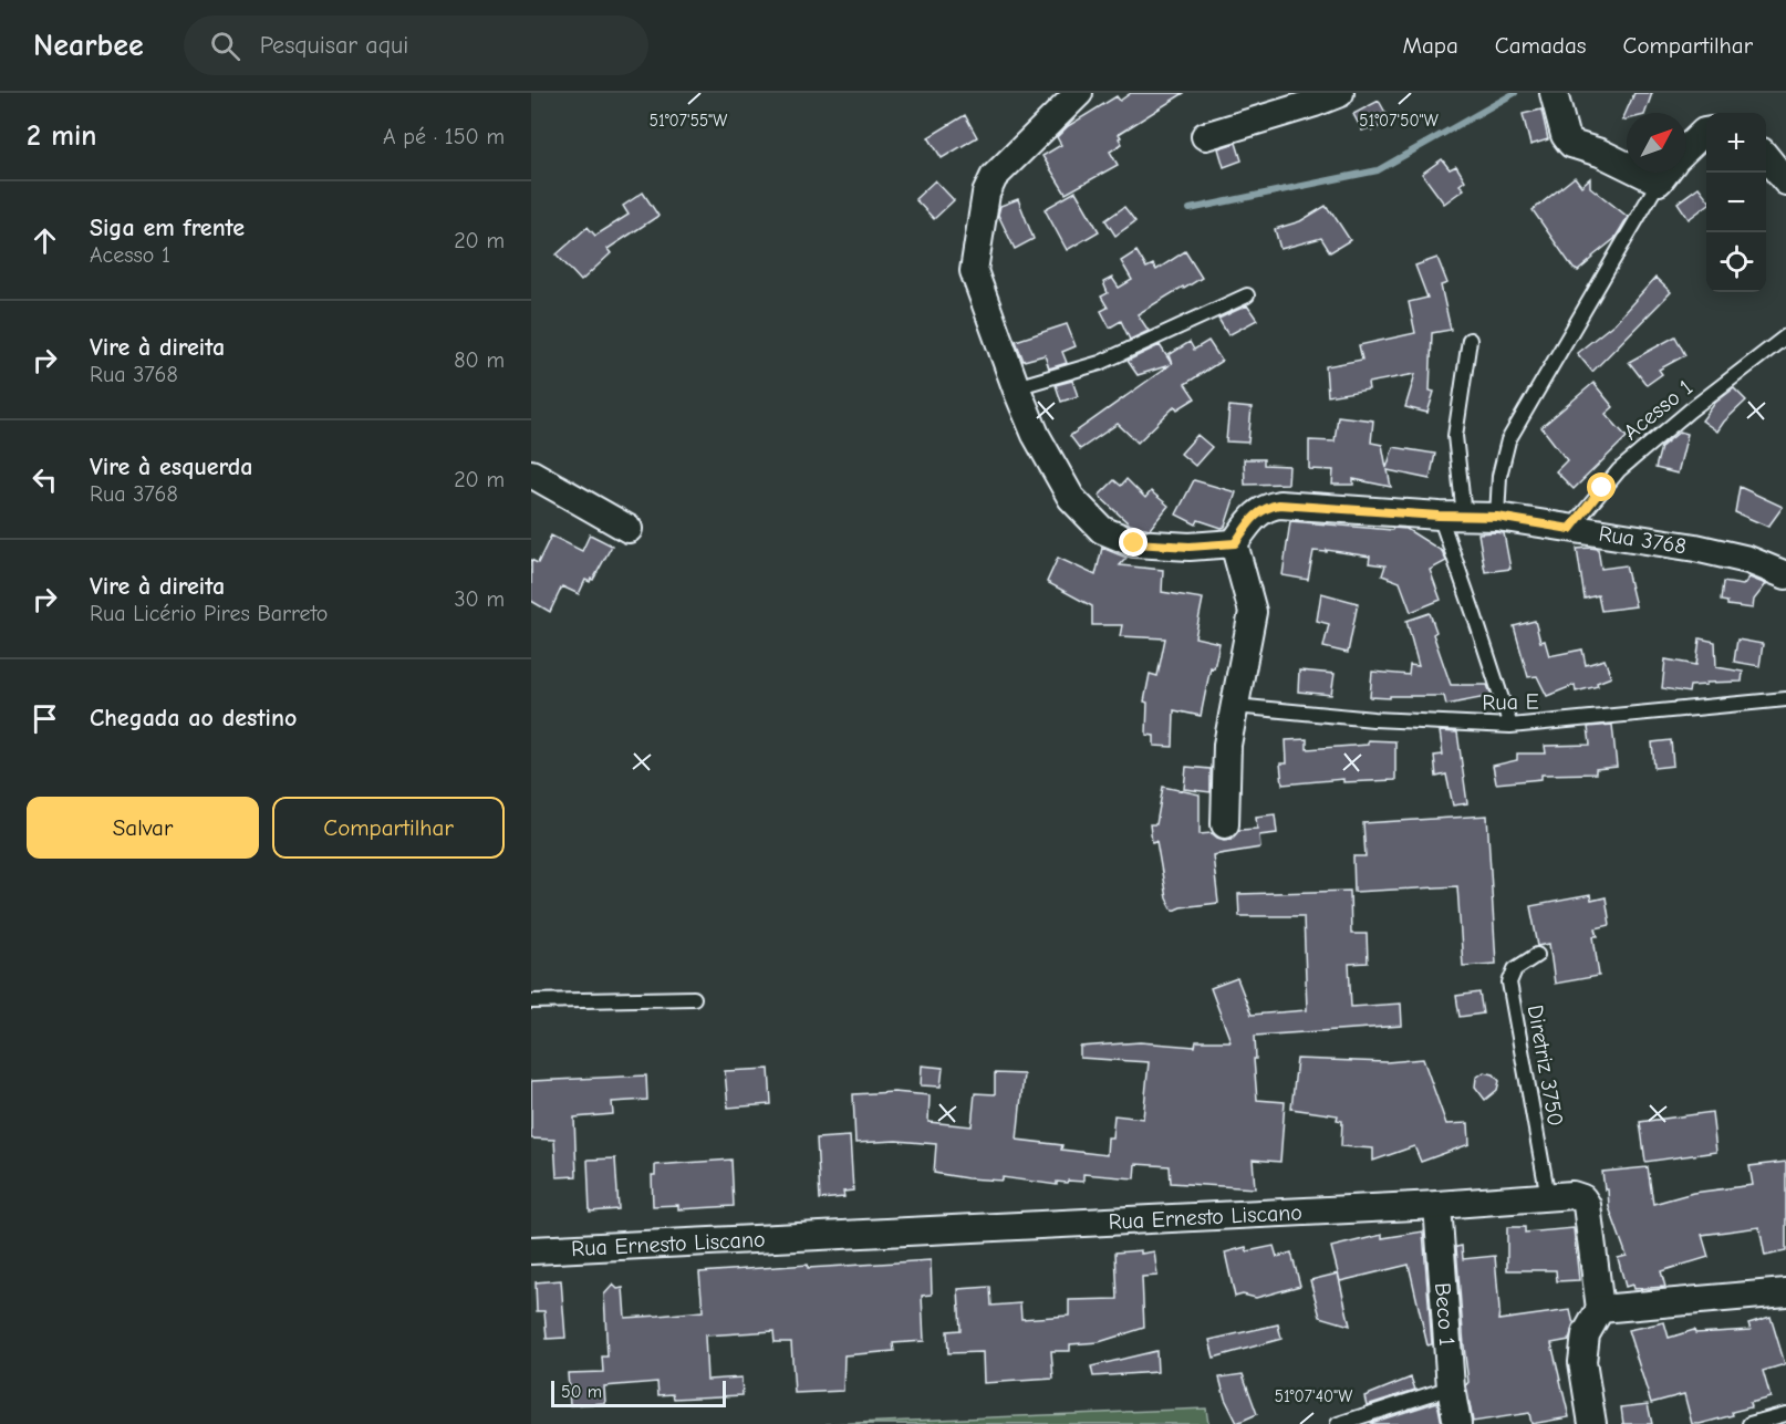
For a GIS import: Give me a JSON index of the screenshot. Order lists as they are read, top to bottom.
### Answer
{
  "streets": {
    "street": ["Rua 3768", "Rua Ernesto Liscano", "Beco 1"],
    "lane": ["Acesso 1", "Rua E", "Diretriz 3750"]
  },
  "crossings": [
    ["Acesso 1", "Rua 3768"],
    ["Diretriz 3750", "Rua Ernesto Liscano"],
    ["Rua Ernesto Liscano", "Beco 1"]
  ],
  "scale_bar": "50 m",
  "north": "top right",
  "page": {
    "header": "Nearbee",
    "search": "Pesquisar aqui",
    "nav": ["Mapa", "Camadas", "Compartilhar"],
    "heading": ["2 min", "A pé · 150 m"],
    "map_buttons": ["+", "−"],
    "list": [
      ["Siga em frente", "Acesso 1", "20 m"],
      ["Vire à direita", "Rua 3768", "80 m"],
      ["Vire à esquerda", "Rua 3768", "20 m"],
      ["Vire à direita", "Rua Licério Pires Barreto", "30 m"],
      "Chegada ao destino"
    ],
    "buttons": ["Salvar", "Compartilhar"],
    "scale": "50 m"
  },
  "coordinates": ["51°07'55\"W", "51°07'50\"W", "51°07'40\"W"]
}
